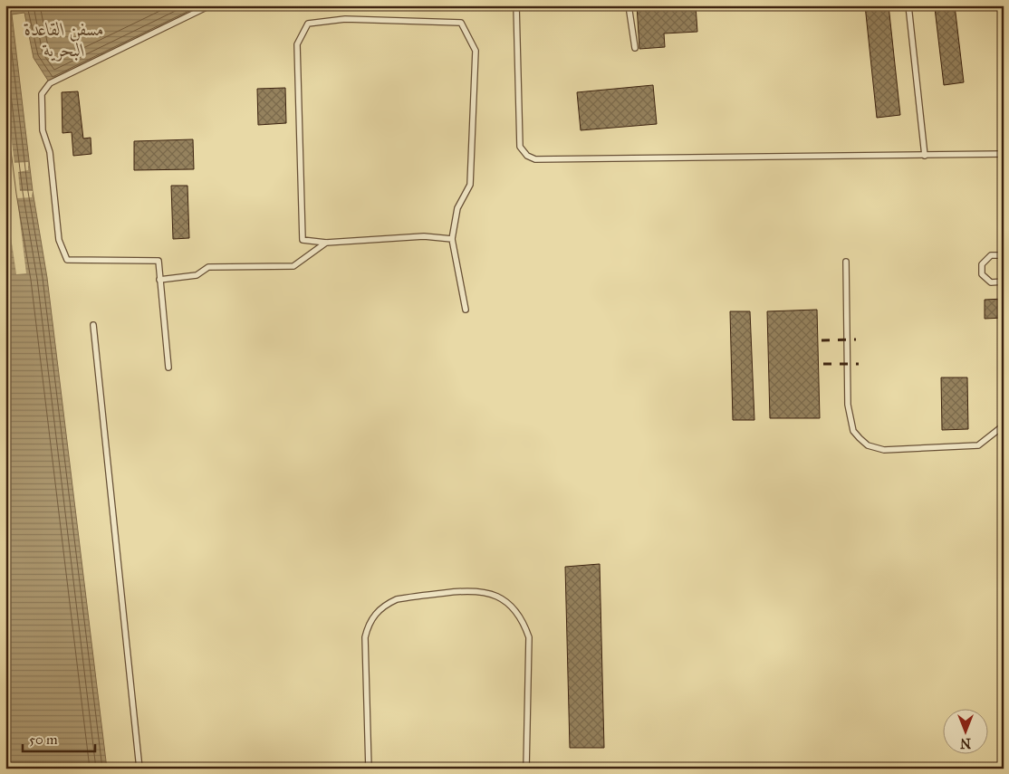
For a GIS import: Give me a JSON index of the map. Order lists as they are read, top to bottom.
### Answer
{
  "water": ["مسفن القاعدة البحرية"],
  "scale_bar": "50 m",
  "north": "bottom"
}
